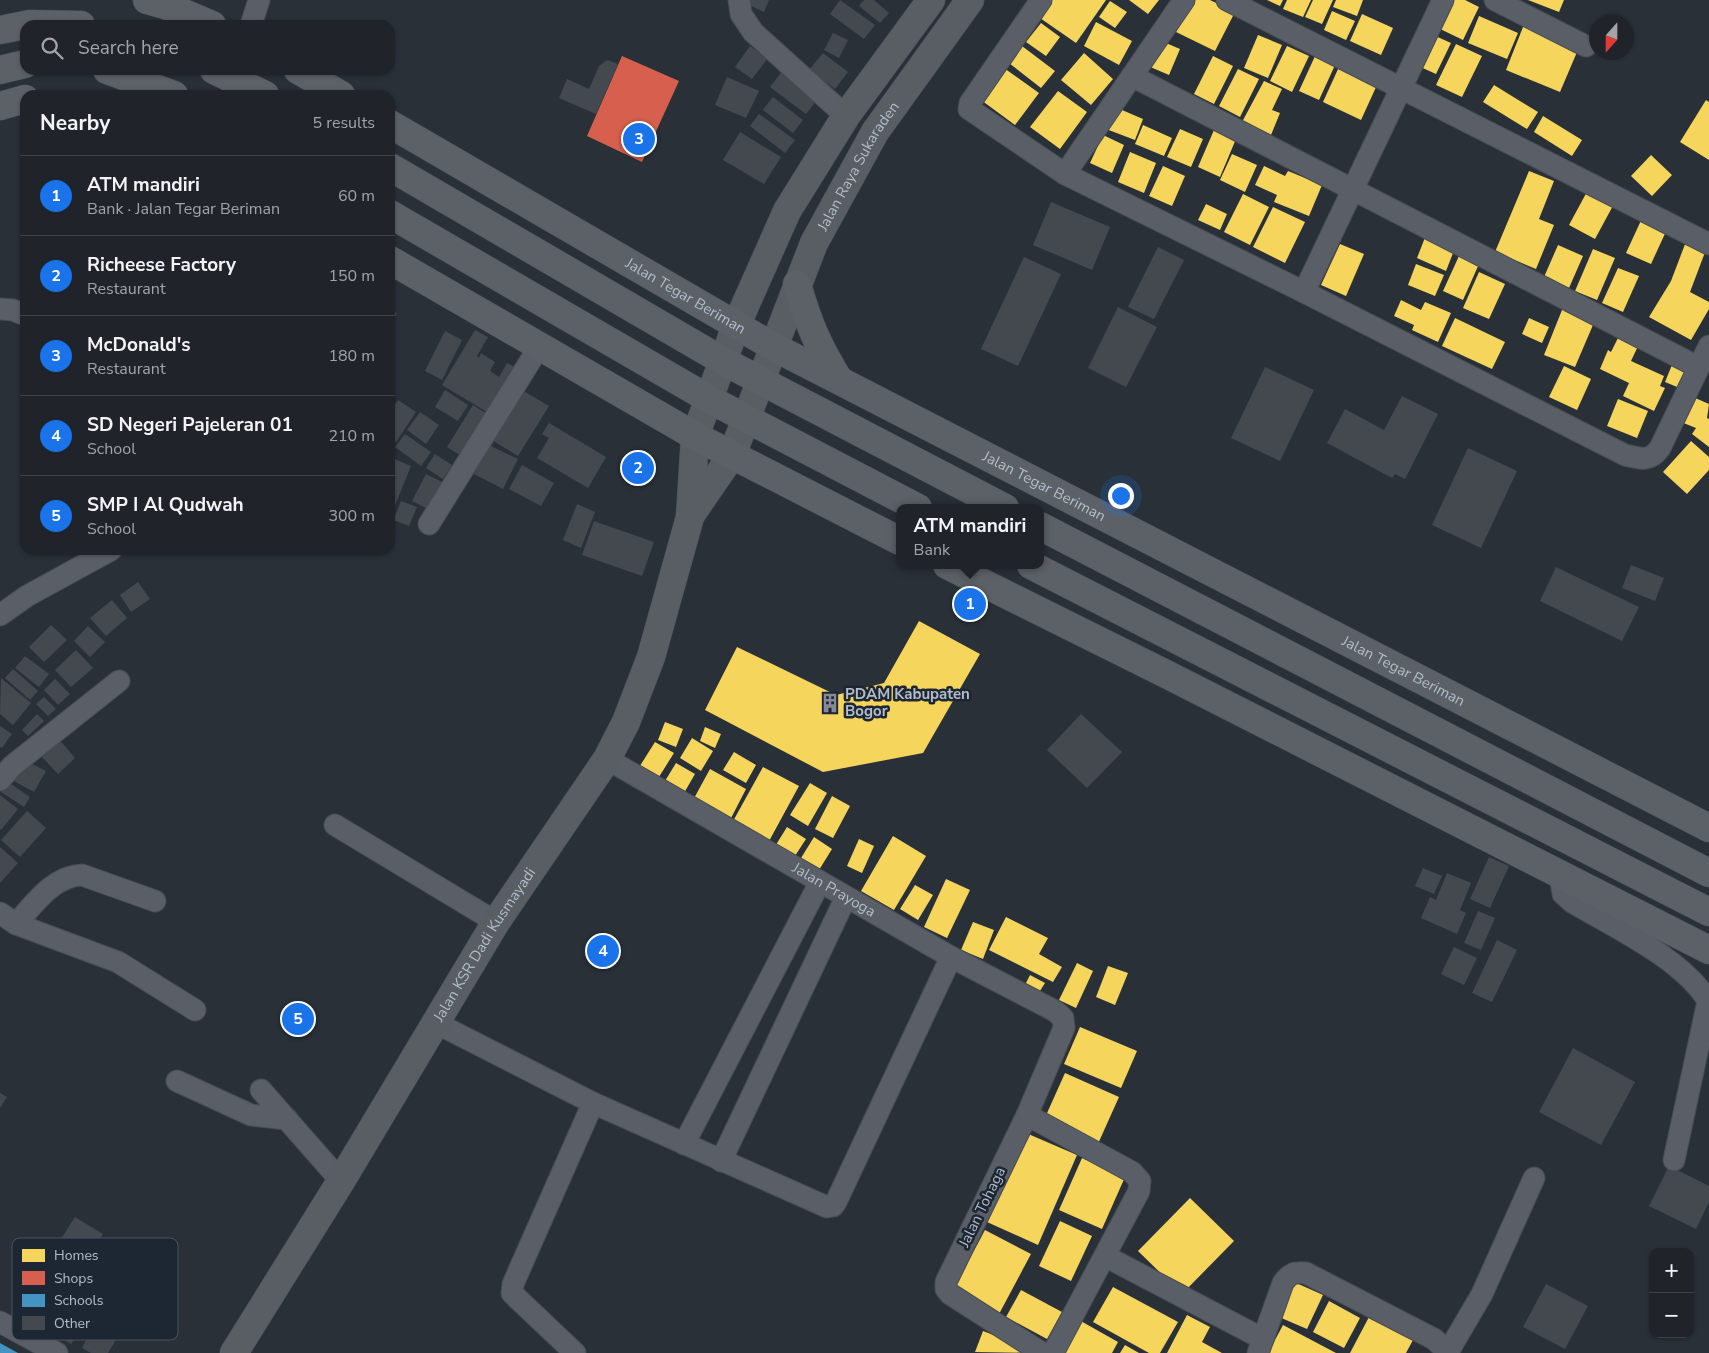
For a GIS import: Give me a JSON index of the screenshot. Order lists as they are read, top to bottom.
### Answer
{
  "streets": {
    "main road": ["Jalan Raya Sukaraden", "Jalan Tegar Beriman", "Jalan KSR Dadi Kusmayadi"],
    "street": ["Jalan Prayoga", "Jalan Tohaga"]
  },
  "crossings": [
    ["Jalan Raya Sukaraden", "Jalan Tegar Beriman"],
    ["Jalan Raya Sukaraden", "Jalan KSR Dadi Kusmayadi"],
    ["Jalan Tegar Beriman", "Jalan KSR Dadi Kusmayadi"],
    ["Jalan Prayoga", "Jalan KSR Dadi Kusmayadi"],
    ["Jalan Prayoga", "Jalan Tohaga"]
  ],
  "places": {
    "building": ["PDAM Kabupaten Bogor"]
  },
  "legend": [
    "Homes",
    "Shops",
    "Schools",
    "Other"
  ],
  "north": "bottom",
  "page": {
    "search": "Search here",
    "heading": ["Nearby", "5 results"],
    "pins": [
      "3",
      "2",
      "1",
      "4",
      "5"
    ],
    "list": [
      {
        "mark": "1",
        "name": "ATM mandiri",
        "note": "Bank · Jalan Tegar Beriman",
        "value": "60 m"
      },
      {
        "mark": "2",
        "name": "Richeese Factory",
        "note": "Restaurant",
        "value": "150 m"
      },
      {
        "mark": "3",
        "name": "McDonald's",
        "note": "Restaurant",
        "value": "180 m"
      },
      {
        "mark": "4",
        "name": "SD Negeri Pajeleran 01",
        "note": "School",
        "value": "210 m"
      },
      {
        "mark": "5",
        "name": "SMP I Al Qudwah",
        "note": "School",
        "value": "300 m"
      }
    ],
    "popup": ["ATM mandiri", "Bank"],
    "map_buttons": ["+", "−"]
  }
}
